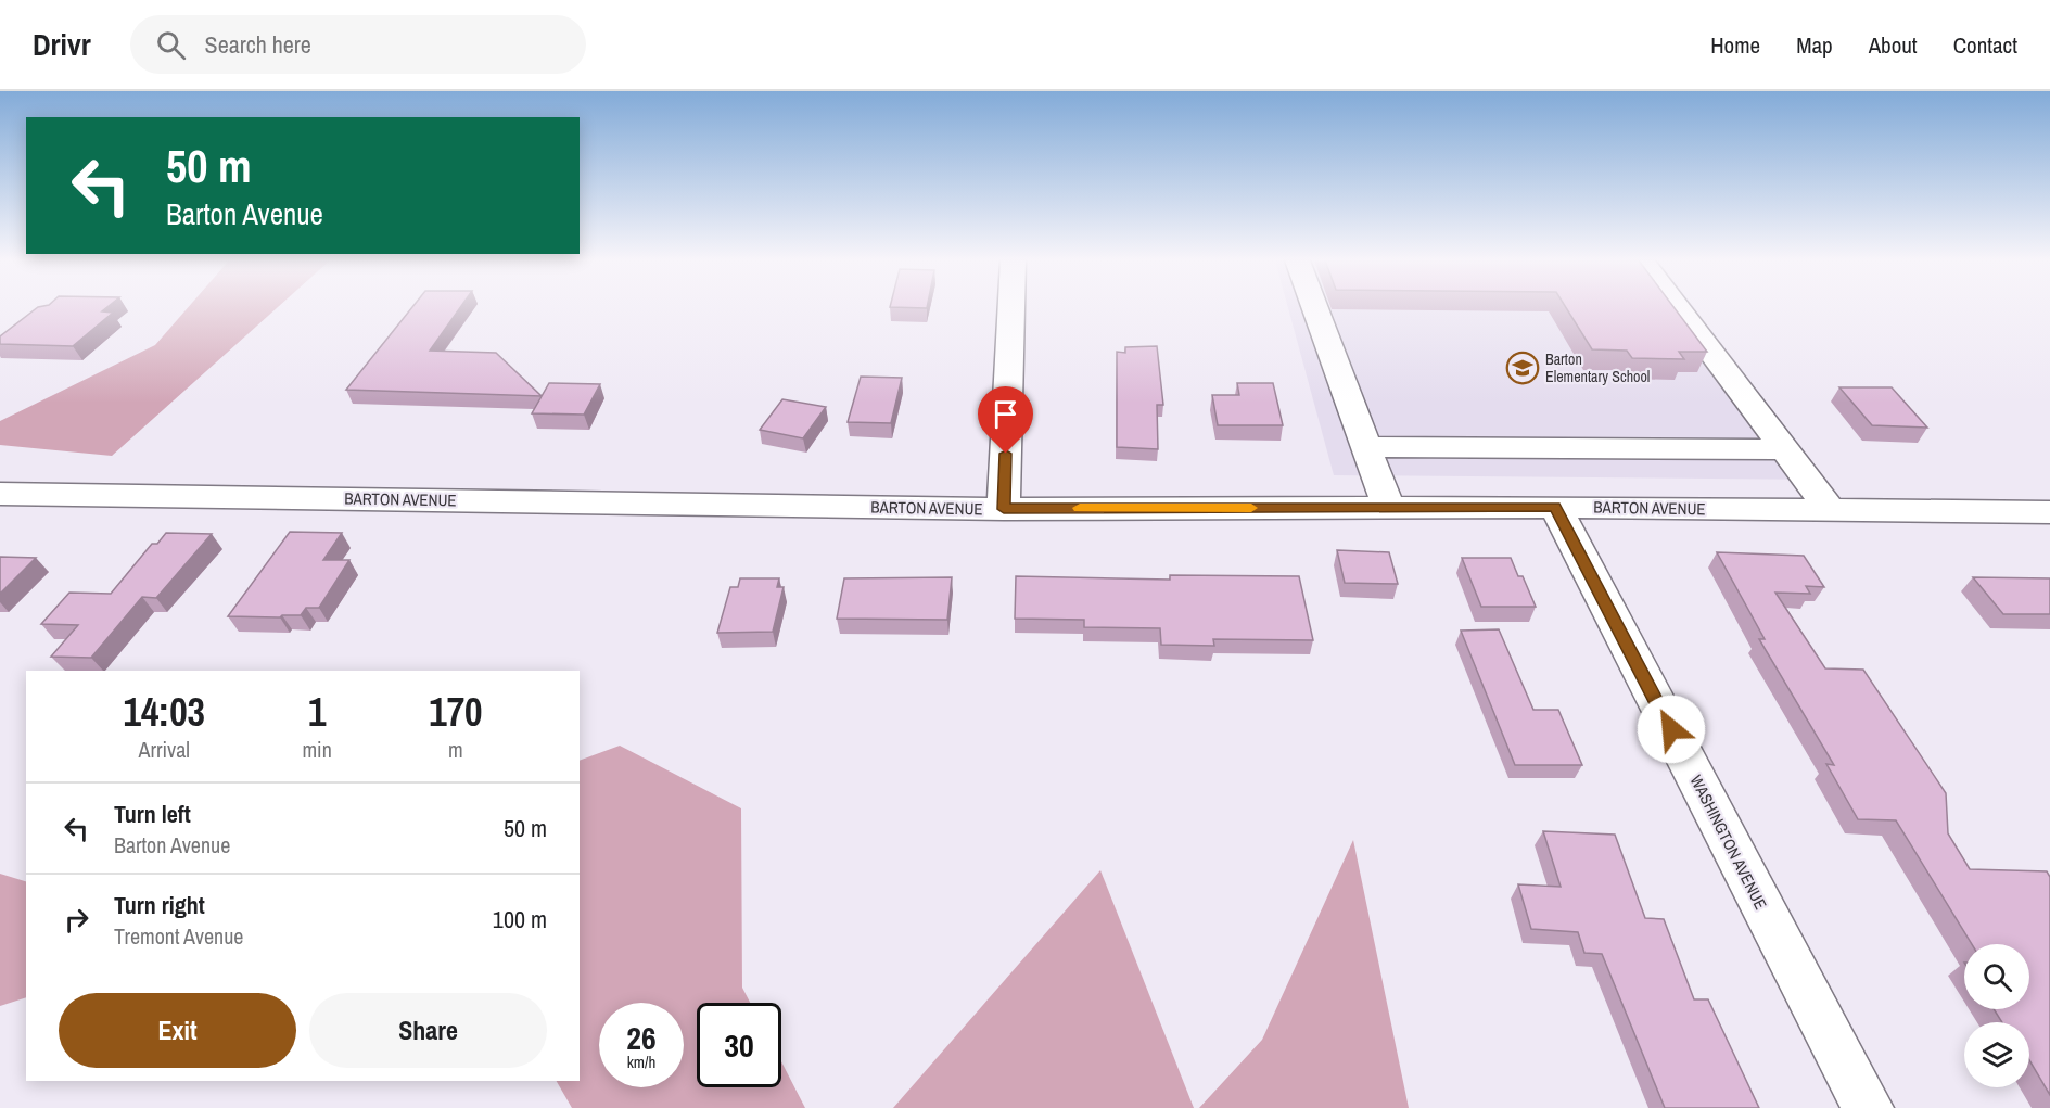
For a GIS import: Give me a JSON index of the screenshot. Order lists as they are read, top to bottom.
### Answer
{
  "streets": {
    "street": ["BARTON AVENUE", "WASHINGTON AVENUE"]
  },
  "crossings": [
    ["BARTON AVENUE", "WASHINGTON AVENUE"]
  ],
  "places": {
    "school or university": ["Barton Elementary School"]
  },
  "page": {
    "header": "Drivr",
    "search": "Search here",
    "nav": [
      "Home",
      "Map",
      "About",
      "Contact"
    ],
    "turn": ["50 m", "Barton Avenue"],
    "eta": [
      "14:03",
      "Arrival",
      "1",
      "min",
      "170",
      "m"
    ],
    "list": [
      {
        "name": "Turn left",
        "note": "Barton Avenue",
        "value": "50 m"
      },
      {
        "name": "Turn right",
        "note": "Tremont Avenue",
        "value": "100 m"
      }
    ],
    "buttons": ["Exit", "Share"],
    "speed": "26 km/h",
    "limit": "30"
  }
}
